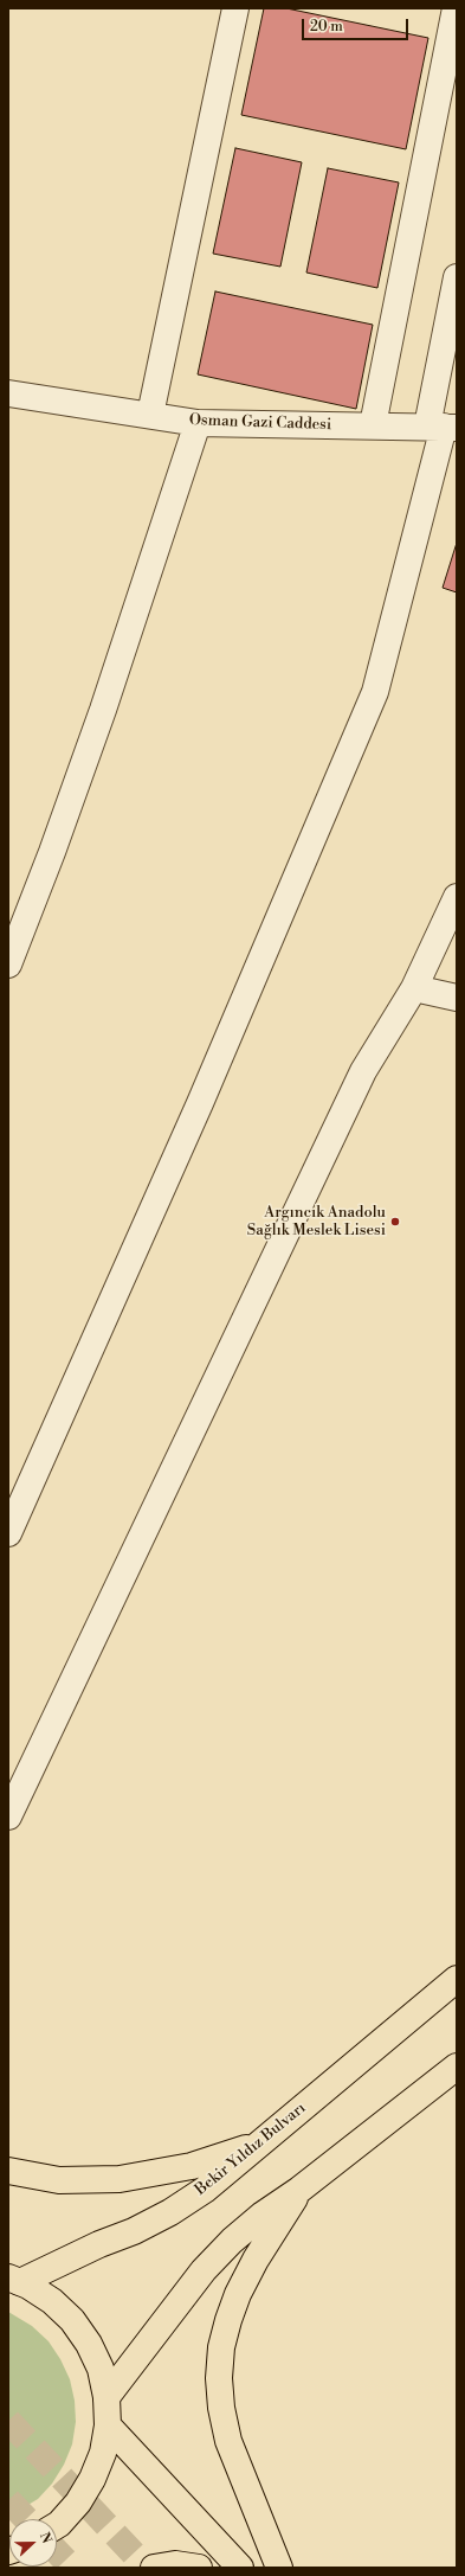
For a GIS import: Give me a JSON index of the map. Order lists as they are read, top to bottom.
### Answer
{
  "streets": {
    "main road": ["Bekir Yıldız Bulvarı"],
    "street": ["Osman Gazi Caddesi"]
  },
  "places": ["Argıncık Anadolu Sağlık Meslek Lisesi"],
  "scale_bar": "20 m",
  "north": "right"
}
